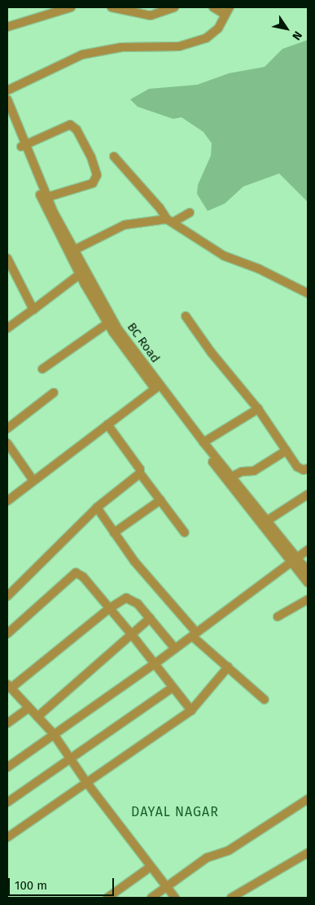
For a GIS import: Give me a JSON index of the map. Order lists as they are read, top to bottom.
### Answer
{
  "streets": {
    "street": ["BC Road"]
  },
  "districts": ["DAYAL NAGAR"],
  "scale_bar": "100 m",
  "north": "bottom right"
}
